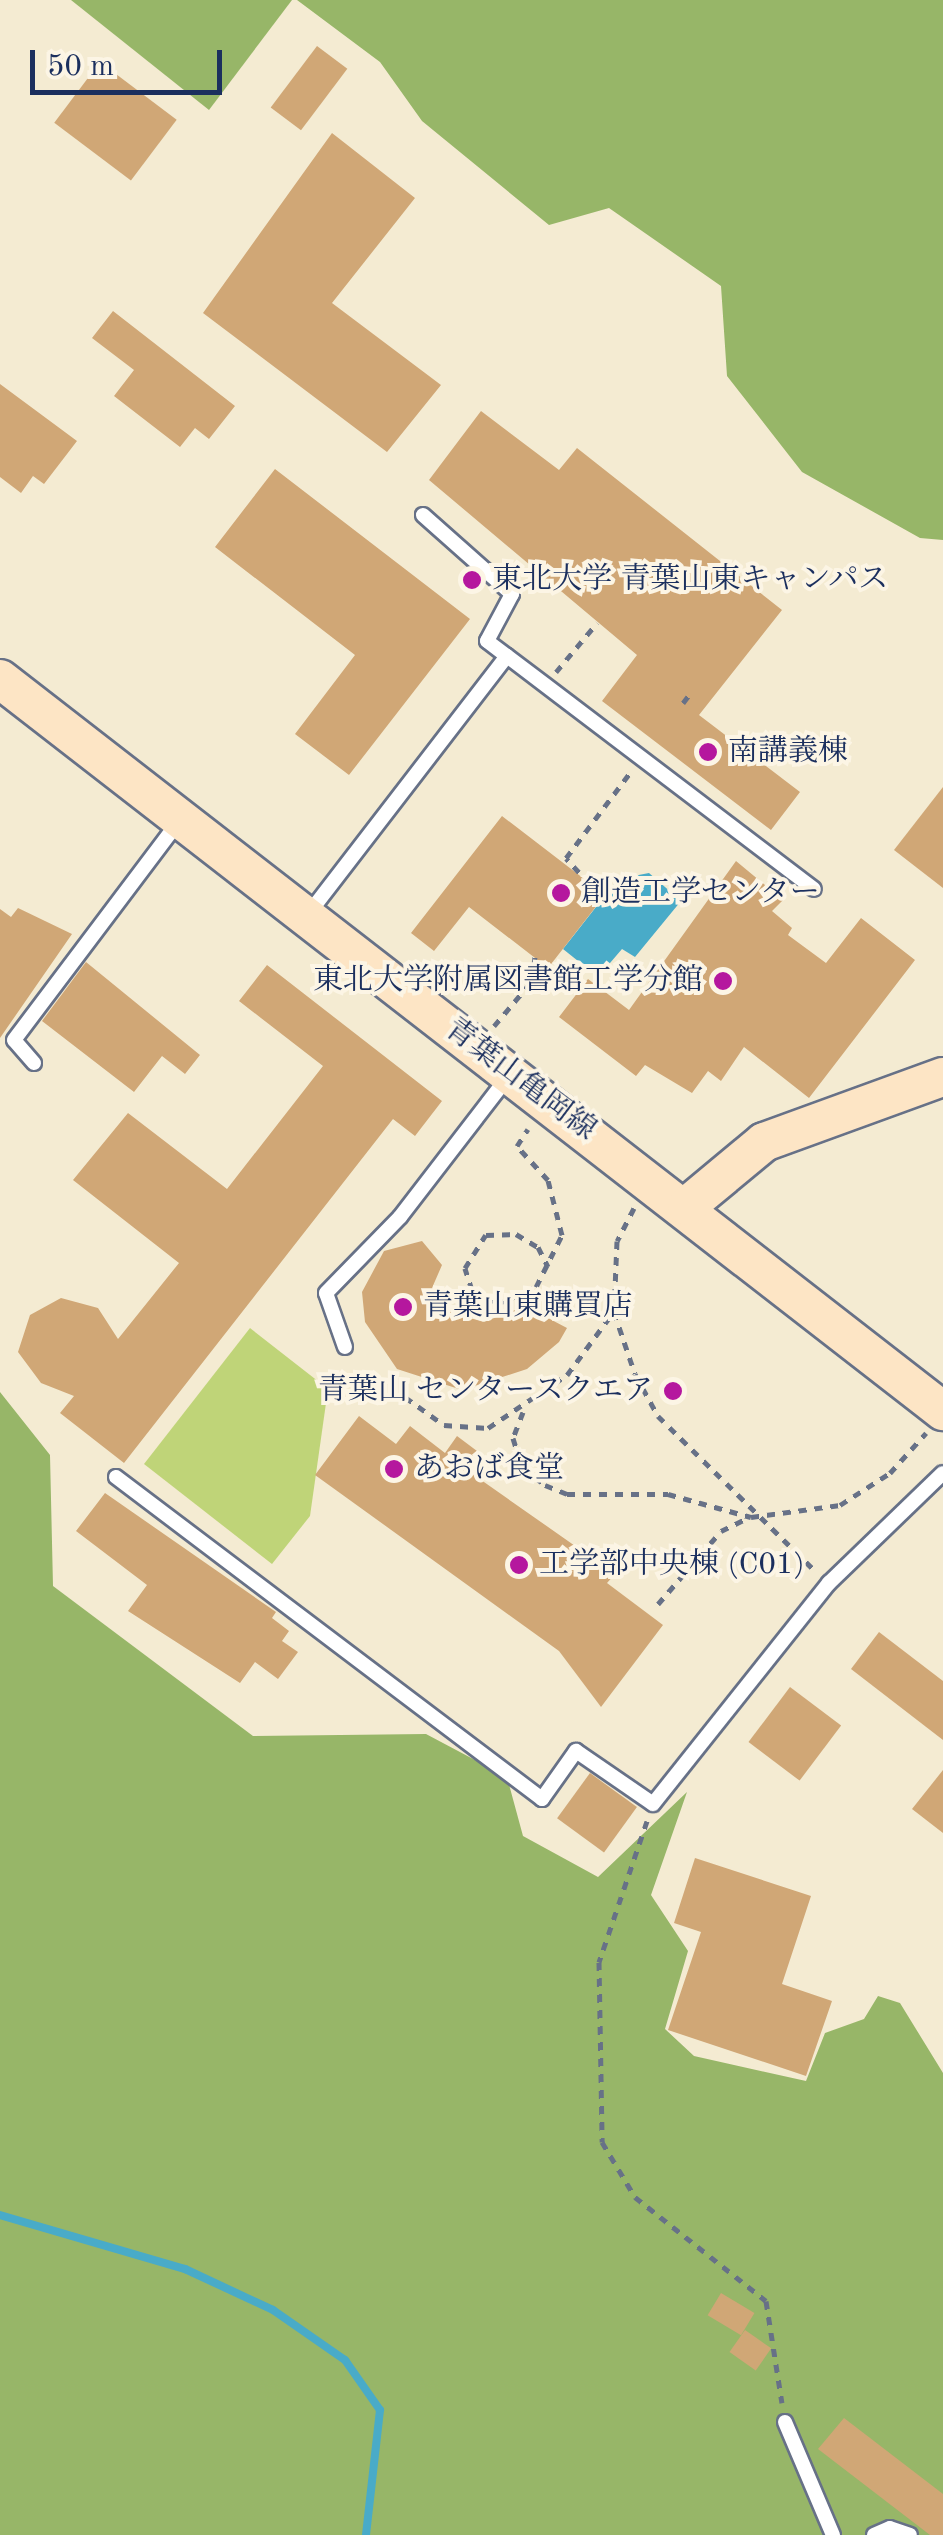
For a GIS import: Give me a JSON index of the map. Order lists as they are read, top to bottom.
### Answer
{
  "streets": {
    "street": ["青葉山亀岡線"]
  },
  "places": [
    "東北大学 青葉山東キャンパス",
    "南講義棟",
    "創造工学センター",
    "東北大学附属図書館工学分館",
    "青葉山東購買店",
    "青葉山 センタースクエア",
    "あおば食堂",
    "工学部中央棟 (C01)"
  ],
  "scale_bar": "50 m"
}
